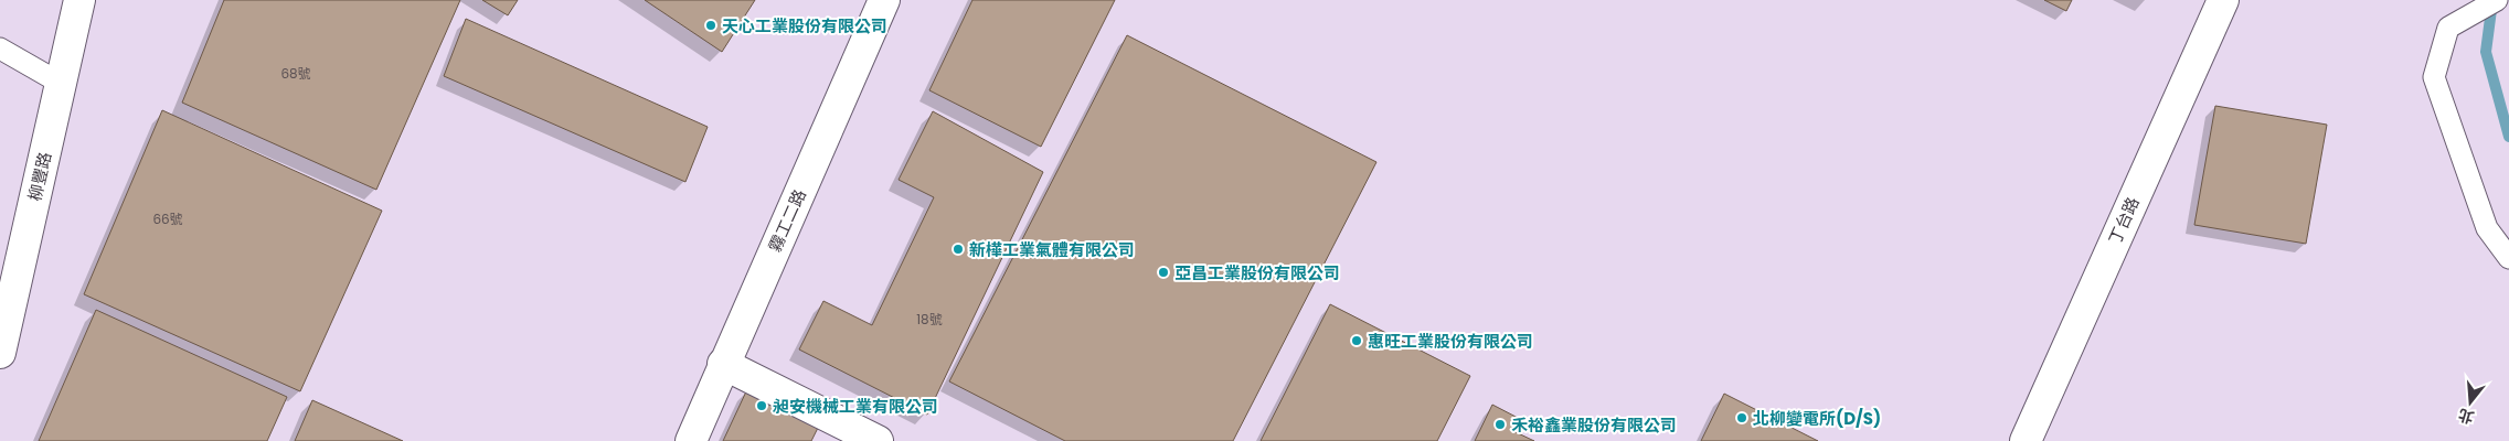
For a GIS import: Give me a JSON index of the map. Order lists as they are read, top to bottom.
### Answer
{
  "streets": {
    "street": ["柳豐路", "霧工二路", "丁台路"]
  },
  "places": [
    "天心工業股份有限公司",
    "新樺工業氣體有限公司",
    "亞昌工業股份有限公司",
    "惠旺工業股份有限公司",
    "昶安機械工業有限公司",
    "北柳變電所(D/S)",
    "禾裕鑫業股份有限公司"
  ],
  "house_numbers": ["68號", "66號", "18號"],
  "north": "bottom"
}
